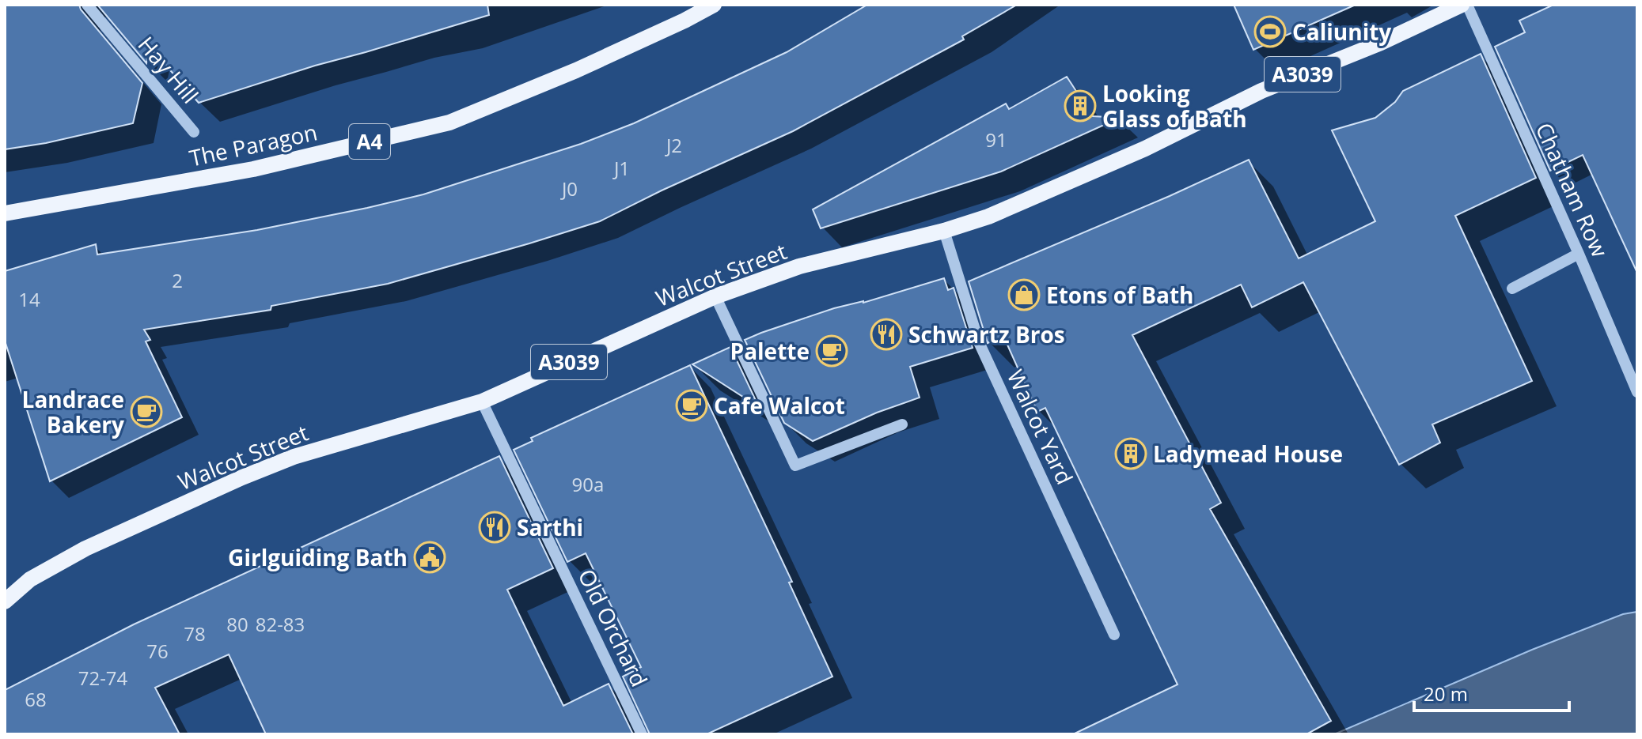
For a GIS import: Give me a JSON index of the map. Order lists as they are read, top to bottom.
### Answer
{
  "streets": {
    "main road": [
      "A3039",
      "A4",
      "The Paragon",
      "Walcot Street"
    ],
    "street": [
      "Hay Hill",
      "Chatham Row",
      "Walcot Yard",
      "Old Orchard"
    ]
  },
  "crossings": [
    ["Walcot Street", "Walcot Yard"],
    ["Walcot Street", "Old Orchard"]
  ],
  "places": {
    "sports": ["Caliunity"],
    "building": ["Looking Glass of Bath", "Ladymead House"],
    "shop": ["Etons of Bath"],
    "restaurant": ["Schwartz Bros", "Sarthi"],
    "cafe": ["Palette", "Cafe Walcot", "Landrace Bakery"],
    "public building": ["Girlguiding Bath"]
  },
  "house_numbers": [
    "91",
    "J2",
    "J1",
    "J0",
    "2",
    "14",
    "90a",
    "80",
    "82-83",
    "78",
    "76",
    "72-74",
    "68"
  ],
  "scale_bar": "20 m"
}
